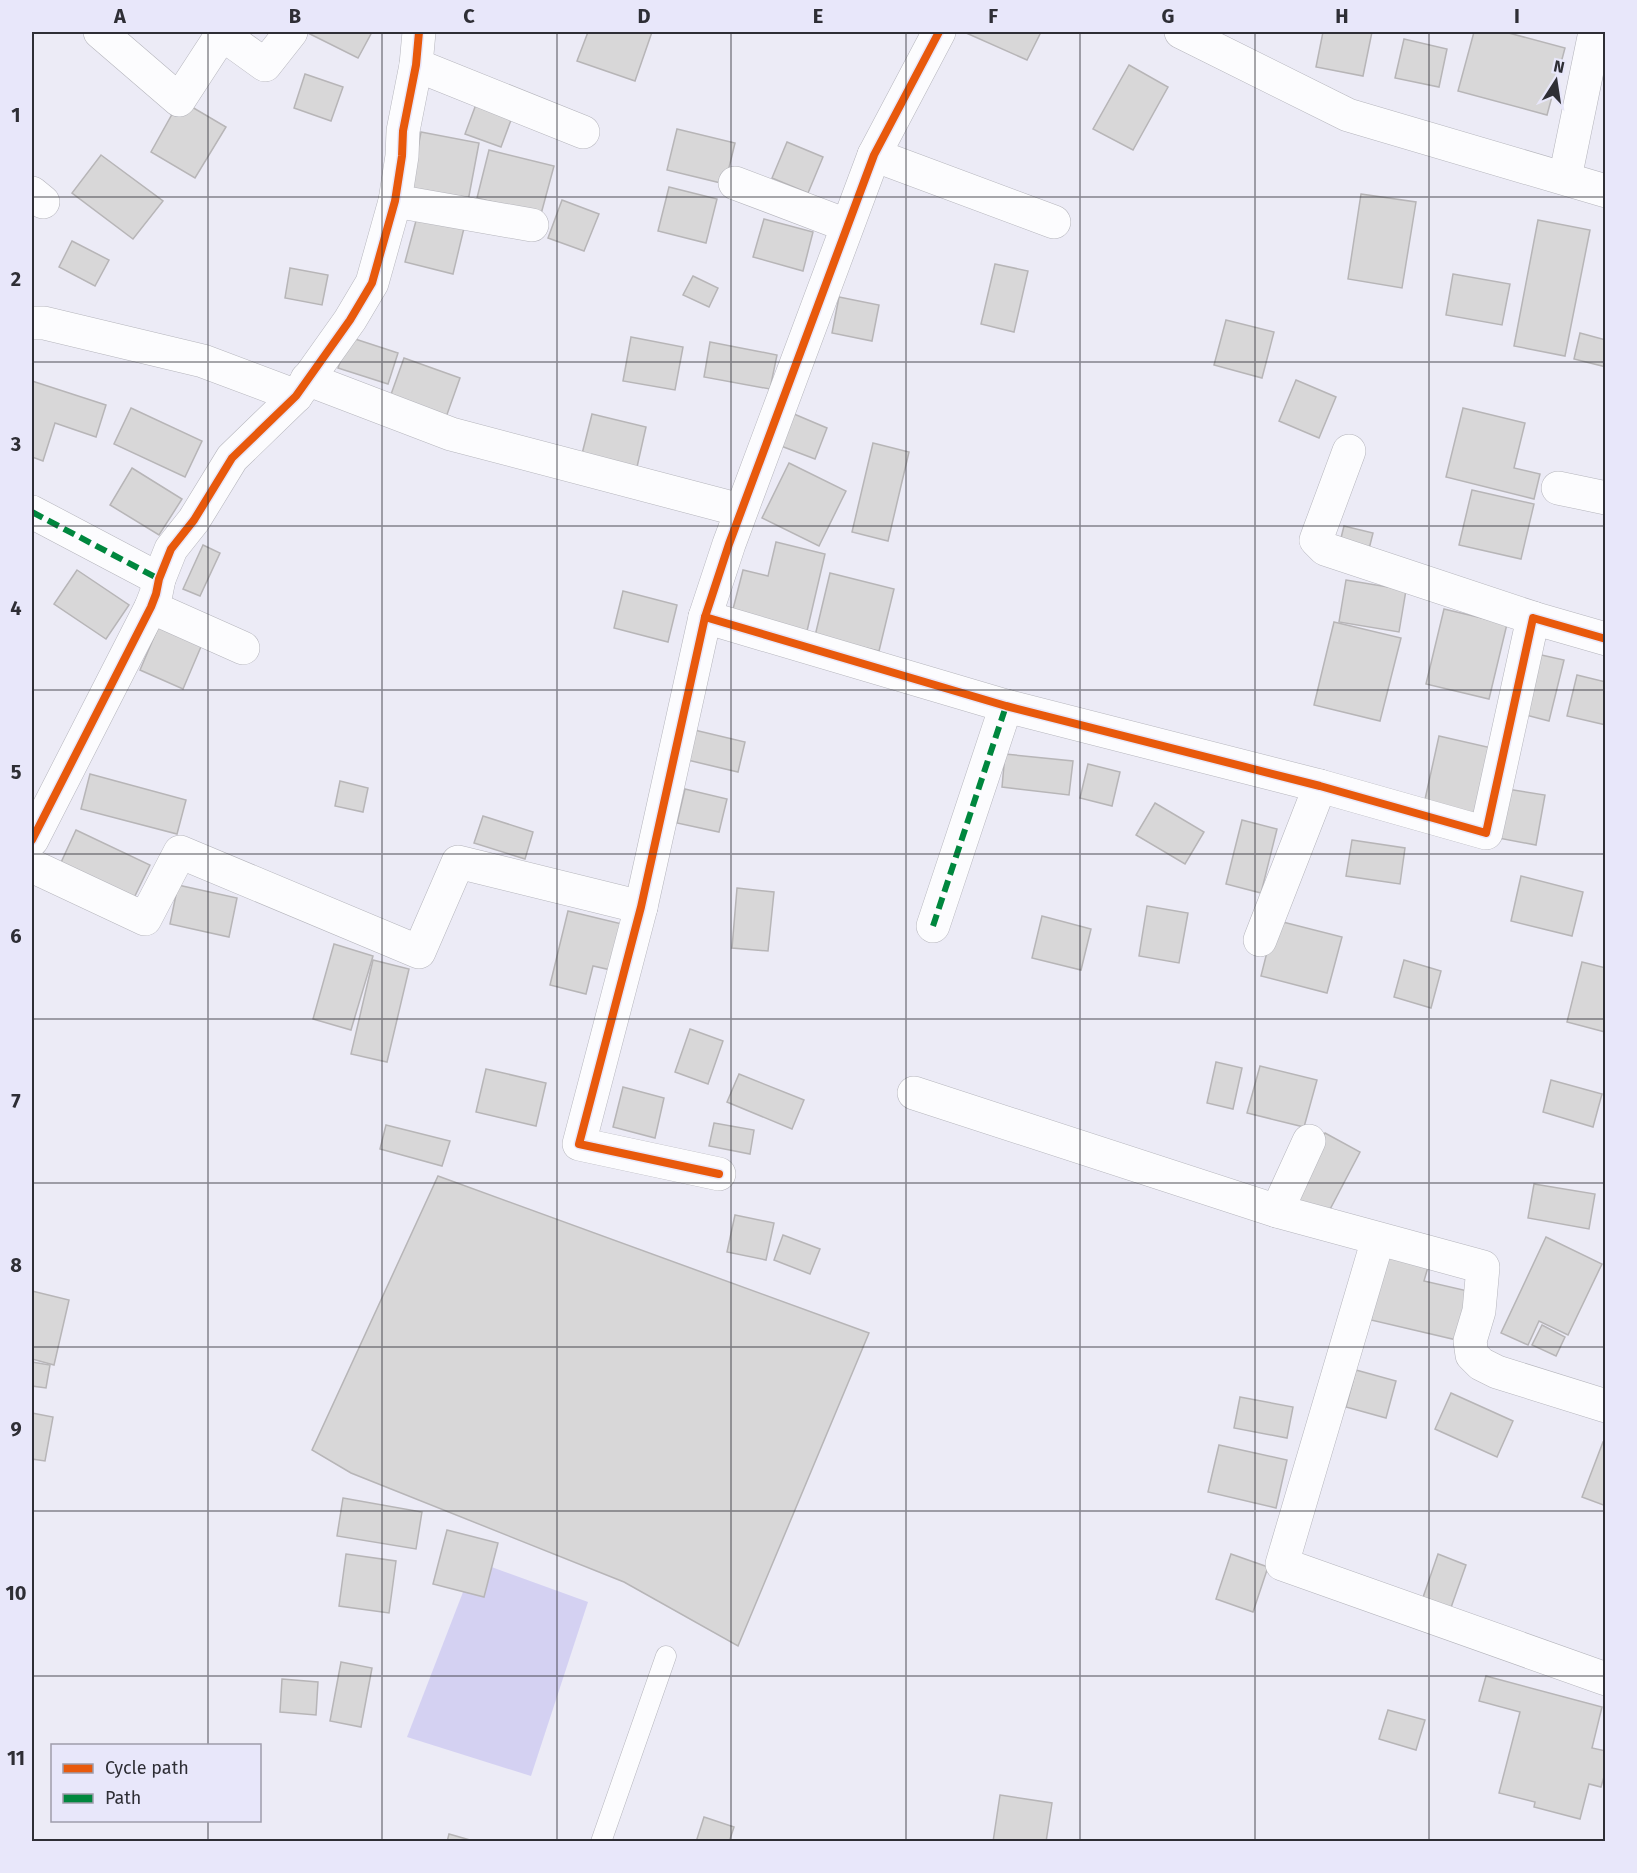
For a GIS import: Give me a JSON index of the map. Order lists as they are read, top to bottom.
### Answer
{
  "legend": ["Cycle path", "Path"],
  "north": "top",
  "grid": {
    "columns": [
      "A",
      "B",
      "C",
      "D",
      "E",
      "F",
      "G",
      "H",
      "I"
    ],
    "rows": [
      "1",
      "2",
      "3",
      "4",
      "5",
      "6",
      "7",
      "8",
      "9",
      "10",
      "11"
    ]
  }
}
